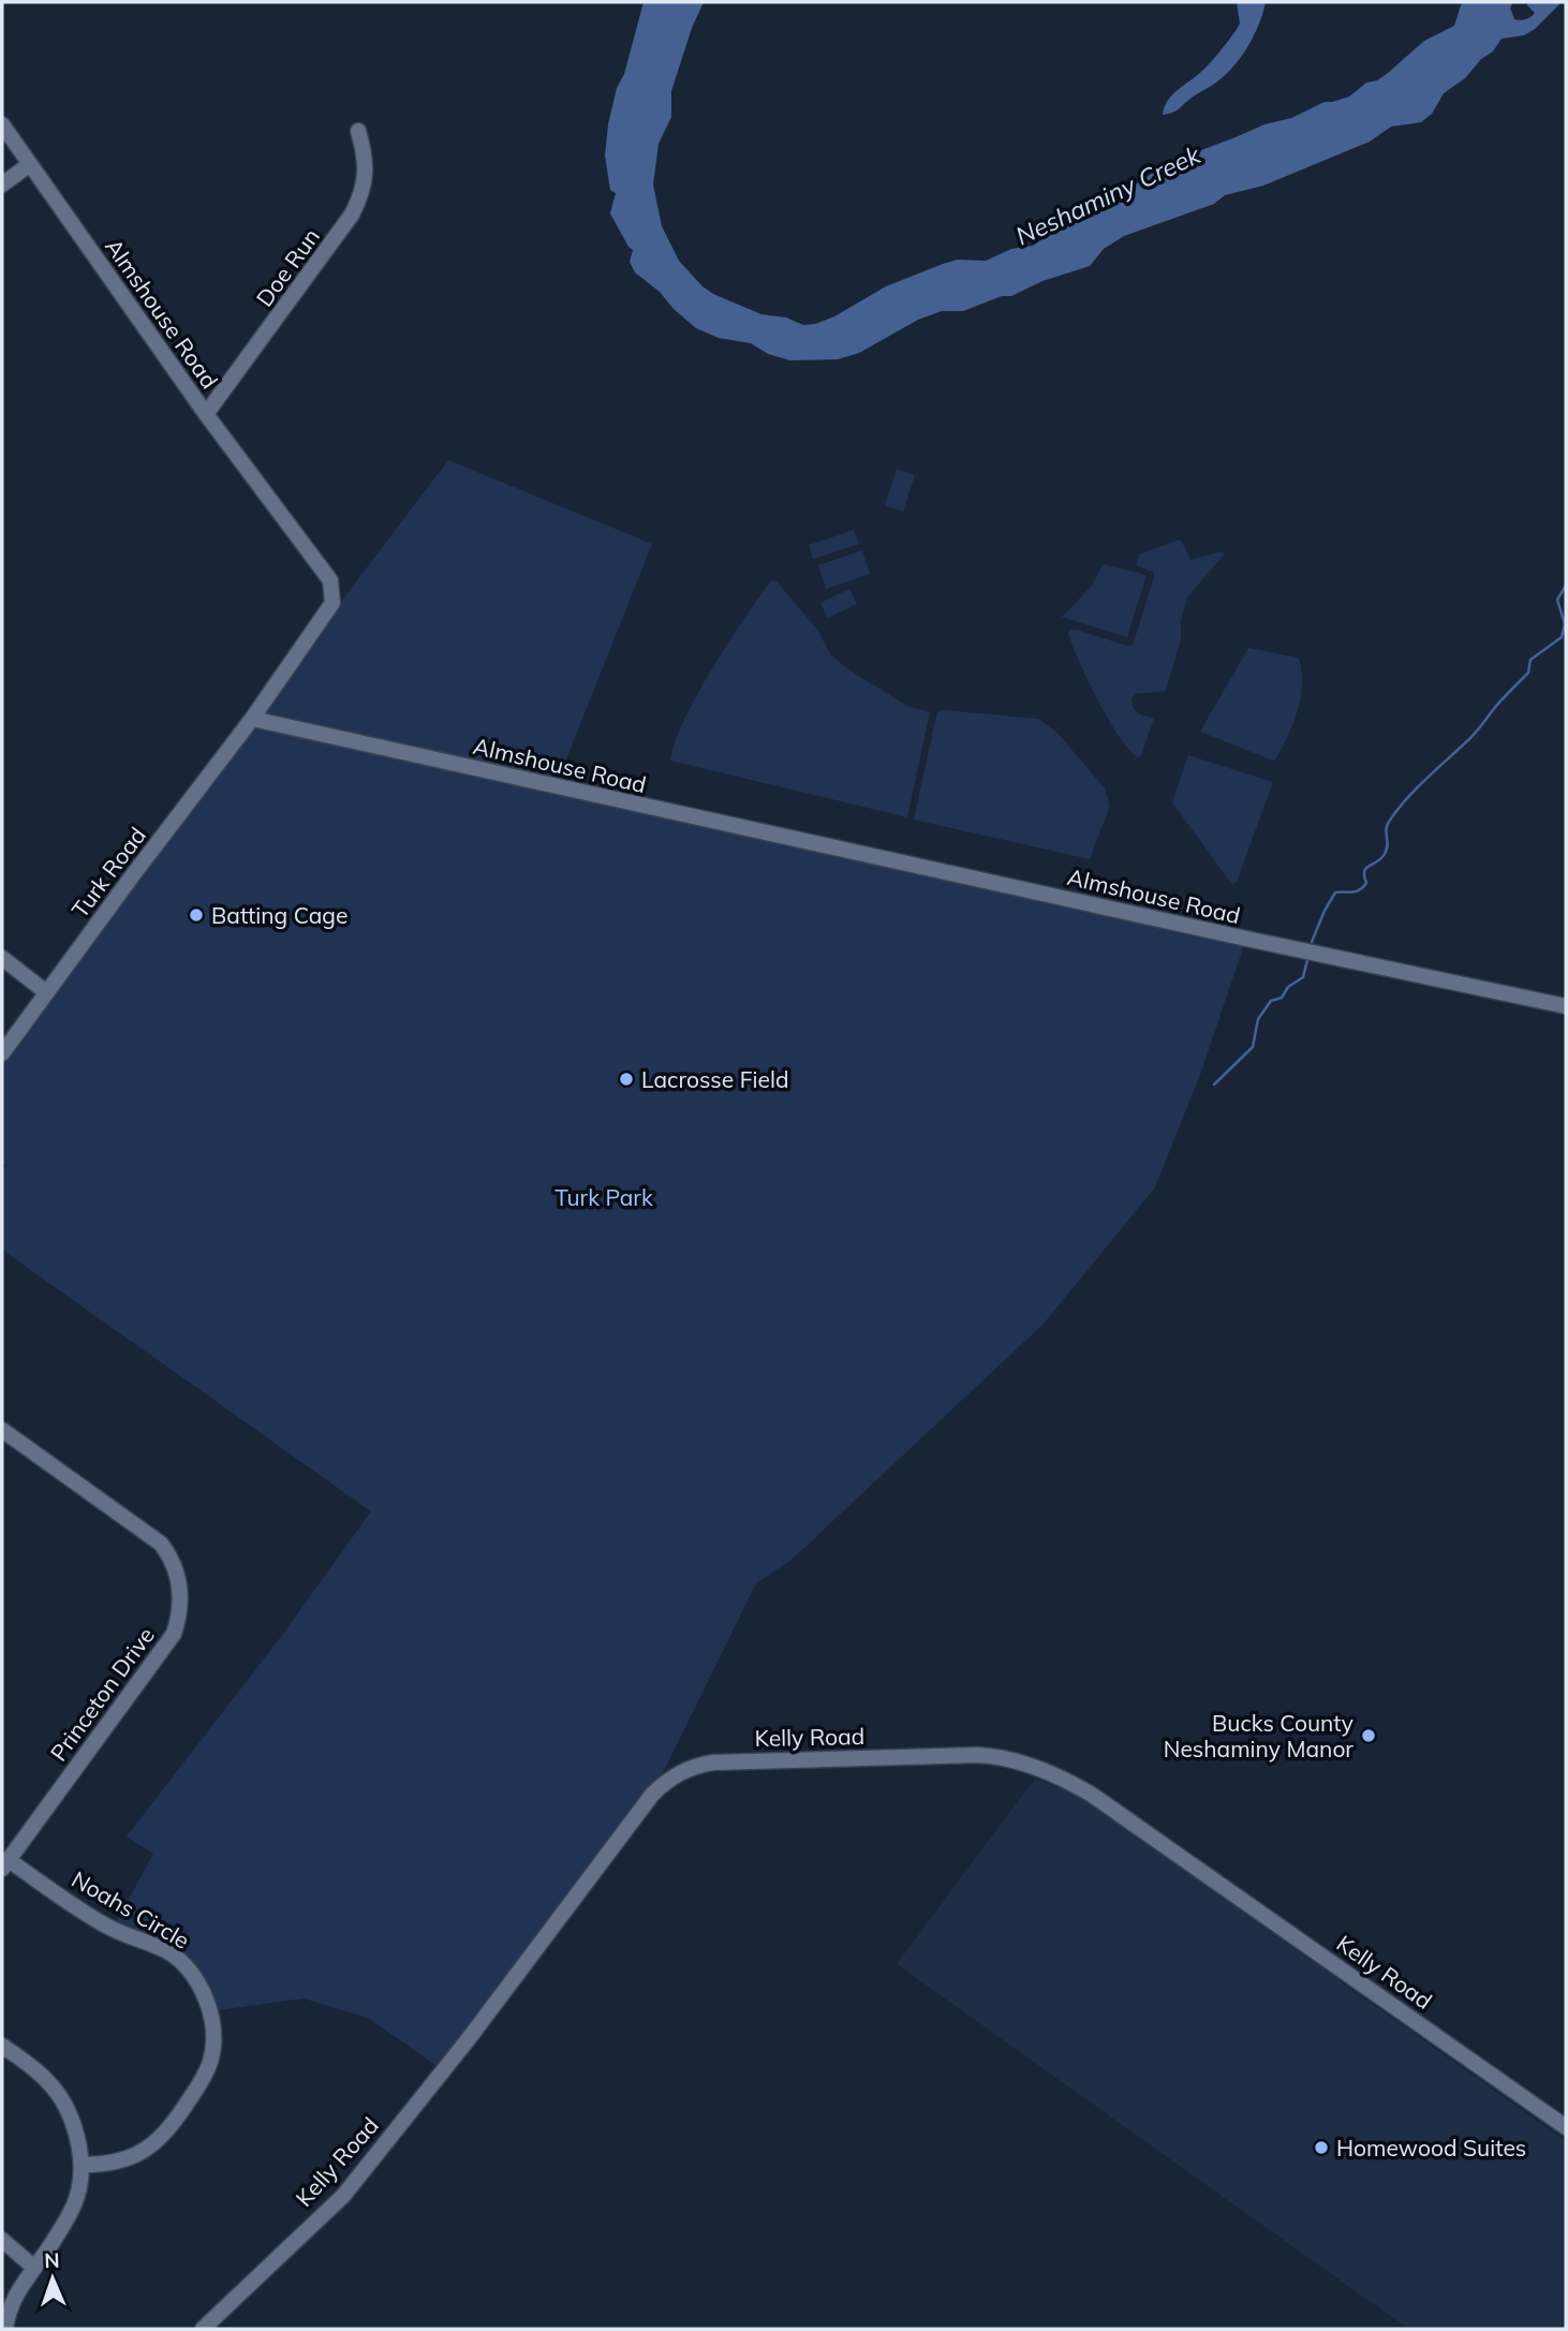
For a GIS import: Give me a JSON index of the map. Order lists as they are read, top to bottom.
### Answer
{
  "streets": {
    "street": [
      "Doe Run",
      "Almshouse Road",
      "Turk Road",
      "Princeton Drive",
      "Kelly Road",
      "Noahs Circle"
    ]
  },
  "crossings": [
    ["Doe Run", "Almshouse Road"],
    ["Almshouse Road", "Turk Road"],
    ["Princeton Drive", "Noahs Circle"]
  ],
  "water": ["Neshaminy Creek"],
  "parks": ["Turk Park"],
  "places": [
    "Batting Cage",
    "Lacrosse Field",
    "Bucks County Neshaminy Manor",
    "Homewood Suites"
  ],
  "north": "top"
}
